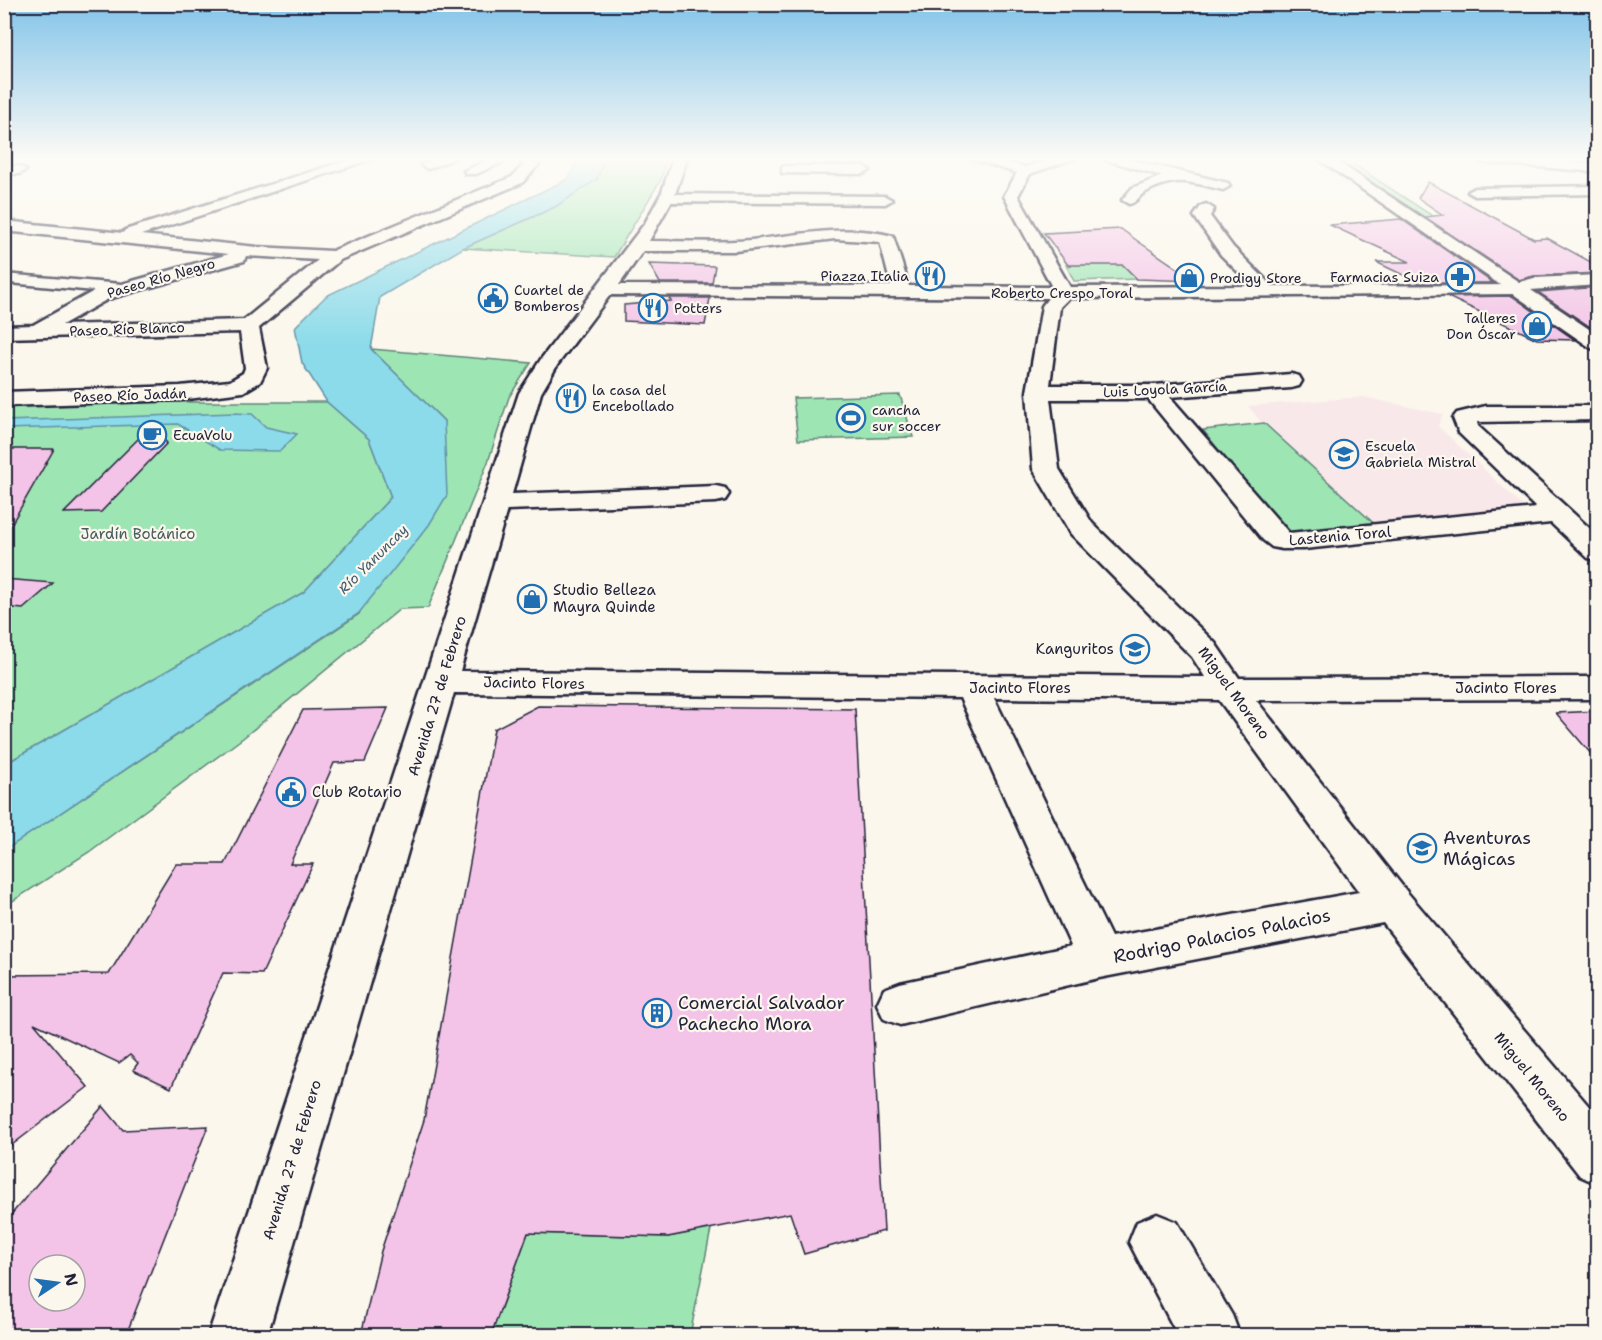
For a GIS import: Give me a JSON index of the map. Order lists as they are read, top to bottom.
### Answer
{
  "streets": {
    "street": [
      "Paseo Río Negro",
      "Roberto Crespo Toral",
      "Paseo Río Blanco",
      "Luis Loyola García",
      "Paseo Río Jadán",
      "Lastenia Toral",
      "Jacinto Flores",
      "Miguel Moreno",
      "Avenida 27 de Febrero",
      "Rodrigo Palacios Palacios"
    ]
  },
  "crossings": [
    ["Paseo Río Negro", "Paseo Río Blanco"],
    ["Roberto Crespo Toral", "Miguel Moreno"],
    ["Roberto Crespo Toral", "Avenida 27 de Febrero"],
    ["Paseo Río Blanco", "Paseo Río Jadán"],
    ["Luis Loyola García", "Lastenia Toral"],
    ["Luis Loyola García", "Miguel Moreno"],
    ["Jacinto Flores", "Miguel Moreno"],
    ["Jacinto Flores", "Avenida 27 de Febrero"],
    ["Jacinto Flores", "Rodrigo Palacios Palacios"],
    ["Miguel Moreno", "Rodrigo Palacios Palacios"]
  ],
  "water": ["Río Yanuncay"],
  "parks": ["Jardín Botánico"],
  "places": {
    "restaurant": ["Piazza Italia", "Potters", "la casa del Encebollado"],
    "pharmacy": ["Farmacias Suiza"],
    "shop": ["Prodigy Store", "Talleres Don Óscar", "Studio Belleza Mayra Quinde"],
    "public building": ["Cuartel de Bomberos", "Club Rotario"],
    "sports": ["cancha sur soccer"],
    "cafe": ["EcuaVolu"],
    "school or university": ["Escuela Gabriela Mistral", "Kanguritos", "Aventuras Mágicas"],
    "building": ["Comercial Salvador Pachecho Mora"]
  },
  "north": "right"
}
